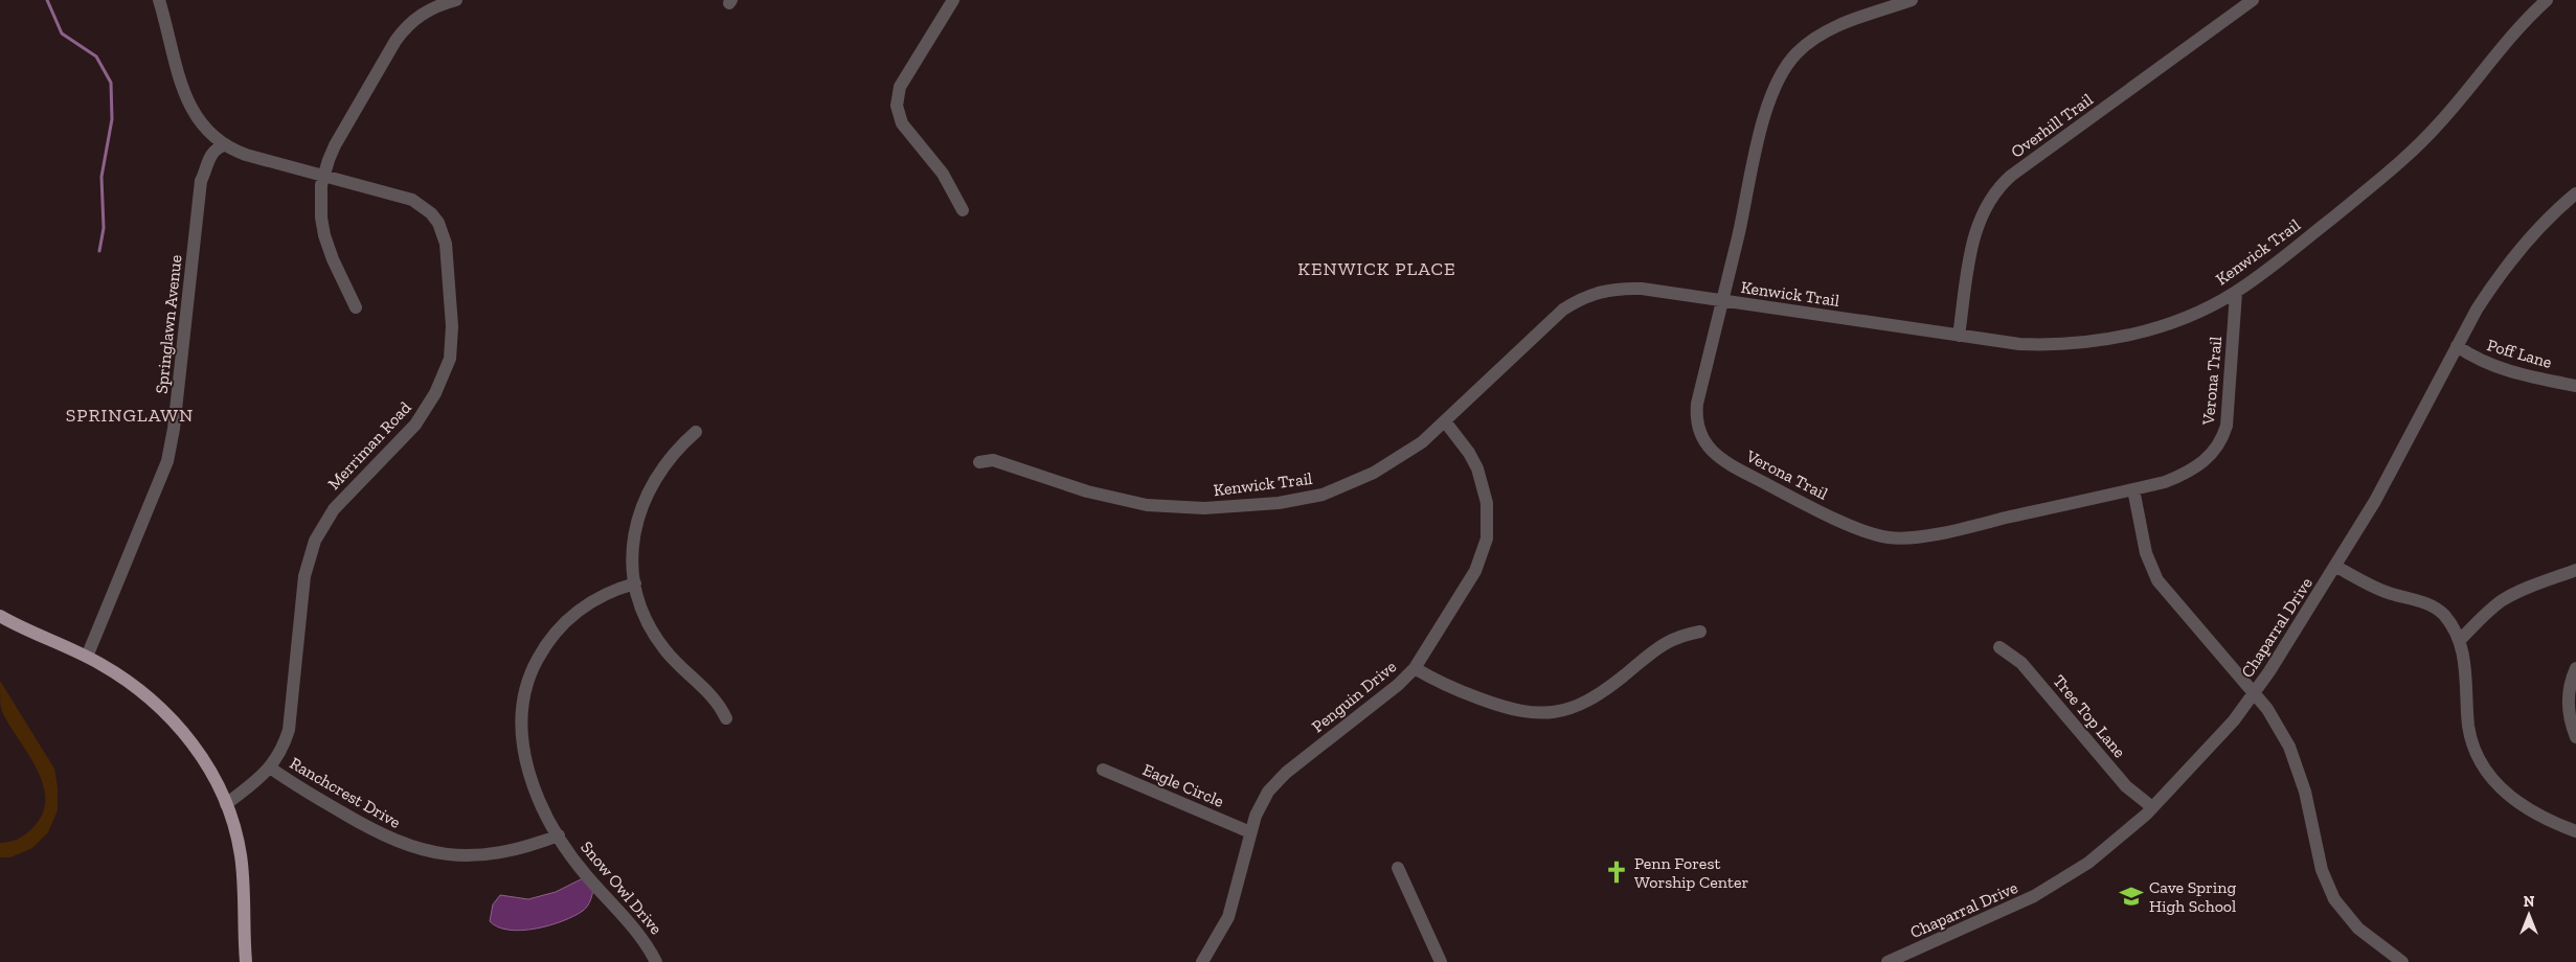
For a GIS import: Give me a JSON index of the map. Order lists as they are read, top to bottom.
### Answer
{
  "streets": {
    "street": [
      "Overhill Trail",
      "Kenwick Trail",
      "Springlawn Avenue",
      "Poff Lane",
      "Verona Trail",
      "Merriman Road",
      "Chaparral Drive",
      "Penguin Drive",
      "Tree Top Lane",
      "Eagle Circle",
      "Ranchcrest Drive",
      "Snow Owl Drive"
    ]
  },
  "crossings": [
    ["Overhill Trail", "Kenwick Trail"],
    ["Kenwick Trail", "Verona Trail"],
    ["Kenwick Trail", "Penguin Drive"],
    ["Springlawn Avenue", "Merriman Road"],
    ["Poff Lane", "Chaparral Drive"],
    ["Merriman Road", "Ranchcrest Drive"],
    ["Chaparral Drive", "Tree Top Lane"],
    ["Penguin Drive", "Eagle Circle"],
    ["Ranchcrest Drive", "Snow Owl Drive"]
  ],
  "districts": ["KENWICK PLACE", "SPRINGLAWN"],
  "places": {
    "church": ["Penn Forest Worship Center"],
    "school or university": ["Cave Spring High School"]
  },
  "north": "top"
}
